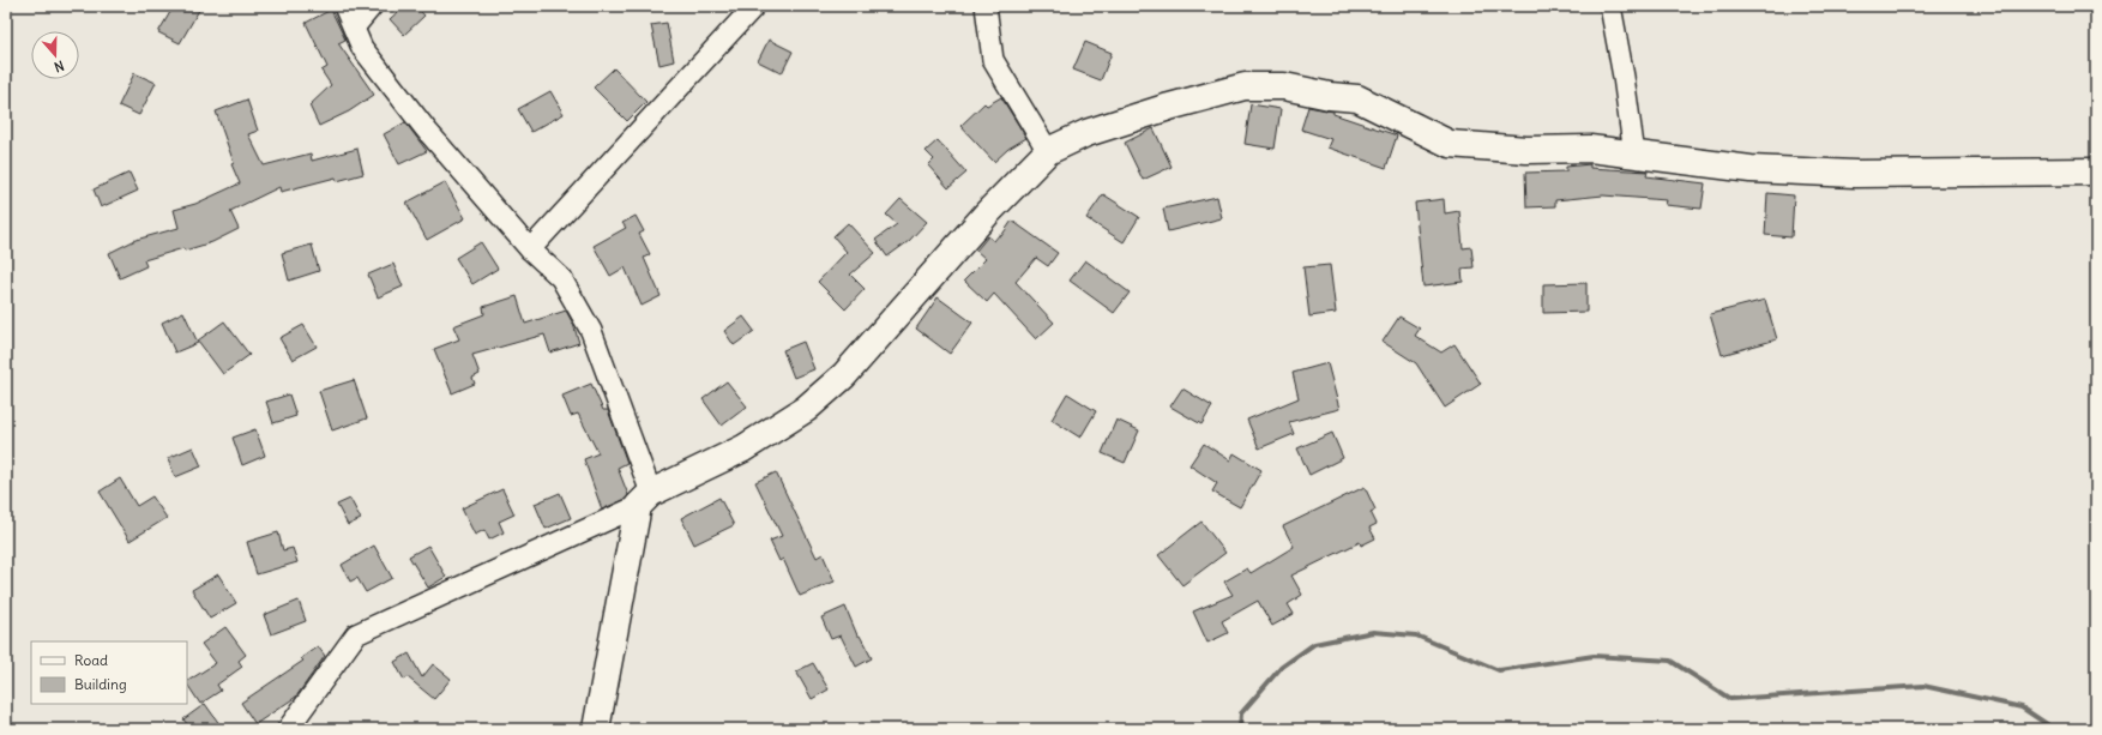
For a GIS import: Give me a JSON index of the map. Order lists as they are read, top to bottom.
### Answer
{
  "legend": ["Road", "Building"],
  "north": "bottom"
}
